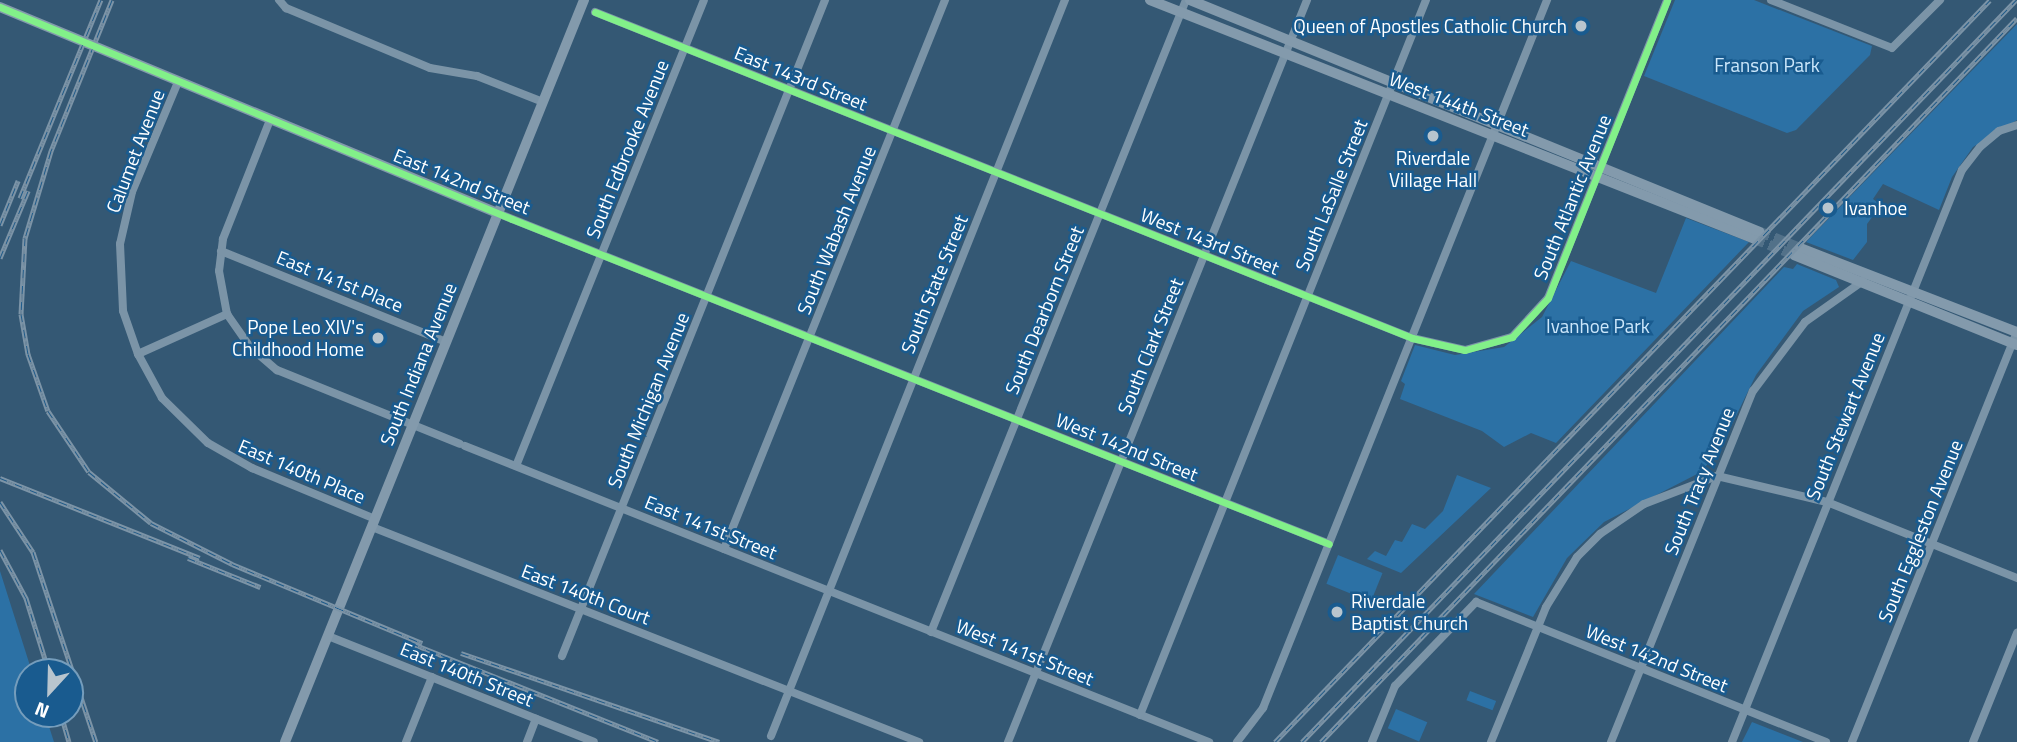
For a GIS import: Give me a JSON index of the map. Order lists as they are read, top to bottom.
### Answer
{
  "streets": {
    "street": [
      "East 143rd Street",
      "West 144th Street",
      "South Edbrooke Avenue",
      "Calumet Avenue",
      "East 142nd Street",
      "South LaSalle Street",
      "South Atlantic Avenue",
      "South Wabash Avenue",
      "West 143rd Street",
      "East 141st Place",
      "South State Street",
      "South Dearborn Street",
      "South Clark Street",
      "South Indiana Avenue",
      "South Michigan Avenue",
      "South Stewart Avenue",
      "West 142nd Street",
      "East 140th Place",
      "South Tracy Avenue",
      "East 141st Street",
      "South Eggleston Avenue",
      "East 140th Court",
      "West 141st Street",
      "East 140th Street"
    ]
  },
  "crossings": [
    ["East 143rd Street", "South Edbrooke Avenue"],
    ["East 143rd Street", "South Wabash Avenue"],
    ["East 143rd Street", "West 143rd Street"],
    ["East 143rd Street", "South State Street"],
    ["East 143rd Street", "South Michigan Avenue"],
    ["West 144th Street", "South LaSalle Street"],
    ["West 144th Street", "South Atlantic Avenue"],
    ["West 144th Street", "South Dearborn Street"],
    ["West 144th Street", "South Clark Street"],
    ["South Edbrooke Avenue", "East 142nd Street"],
    ["South Edbrooke Avenue", "East 141st Street"],
    ["Calumet Avenue", "East 142nd Street"],
    ["Calumet Avenue", "East 140th Place"],
    ["East 142nd Street", "South Wabash Avenue"],
    ["East 142nd Street", "South State Street"],
    ["East 142nd Street", "South Indiana Avenue"],
    ["East 142nd Street", "South Michigan Avenue"],
    ["East 142nd Street", "West 142nd Street"],
    ["South LaSalle Street", "West 143rd Street"],
    ["South LaSalle Street", "West 142nd Street"],
    ["South LaSalle Street", "West 141st Street"],
    ["South Atlantic Avenue", "West 143rd Street"],
    ["South Wabash Avenue", "East 141st Street"],
    ["West 143rd Street", "South State Street"],
    ["West 143rd Street", "South Dearborn Street"],
    ["West 143rd Street", "South Clark Street"],
    ["East 141st Place", "South Indiana Avenue"],
    ["South State Street", "West 142nd Street"],
    ["South State Street", "East 141st Street"],
    ["South State Street", "East 140th Court"],
    ["South State Street", "West 141st Street"],
    ["South Dearborn Street", "West 142nd Street"],
    ["South Dearborn Street", "West 141st Street"],
    ["South Clark Street", "West 142nd Street"],
    ["South Clark Street", "West 141st Street"],
    ["South Indiana Avenue", "East 140th Place"],
    ["South Indiana Avenue", "East 141st Street"],
    ["South Indiana Avenue", "East 140th Court"],
    ["South Indiana Avenue", "East 140th Street"],
    ["South Michigan Avenue", "East 141st Street"],
    ["South Michigan Avenue", "East 140th Court"],
    ["South Stewart Avenue", "West 142nd Street"],
    ["West 142nd Street", "South Tracy Avenue"],
    ["East 140th Place", "East 140th Court"],
    ["East 141st Street", "West 141st Street"]
  ],
  "parks": ["Franson Park", "Ivanhoe Park"],
  "places": [
    "Queen of Apostles Catholic Church",
    "Riverdale Village Hall",
    "Ivanhoe",
    "Pope Leo XIV's Childhood Home",
    "Riverdale Baptist Church"
  ],
  "north": "bottom"
}
